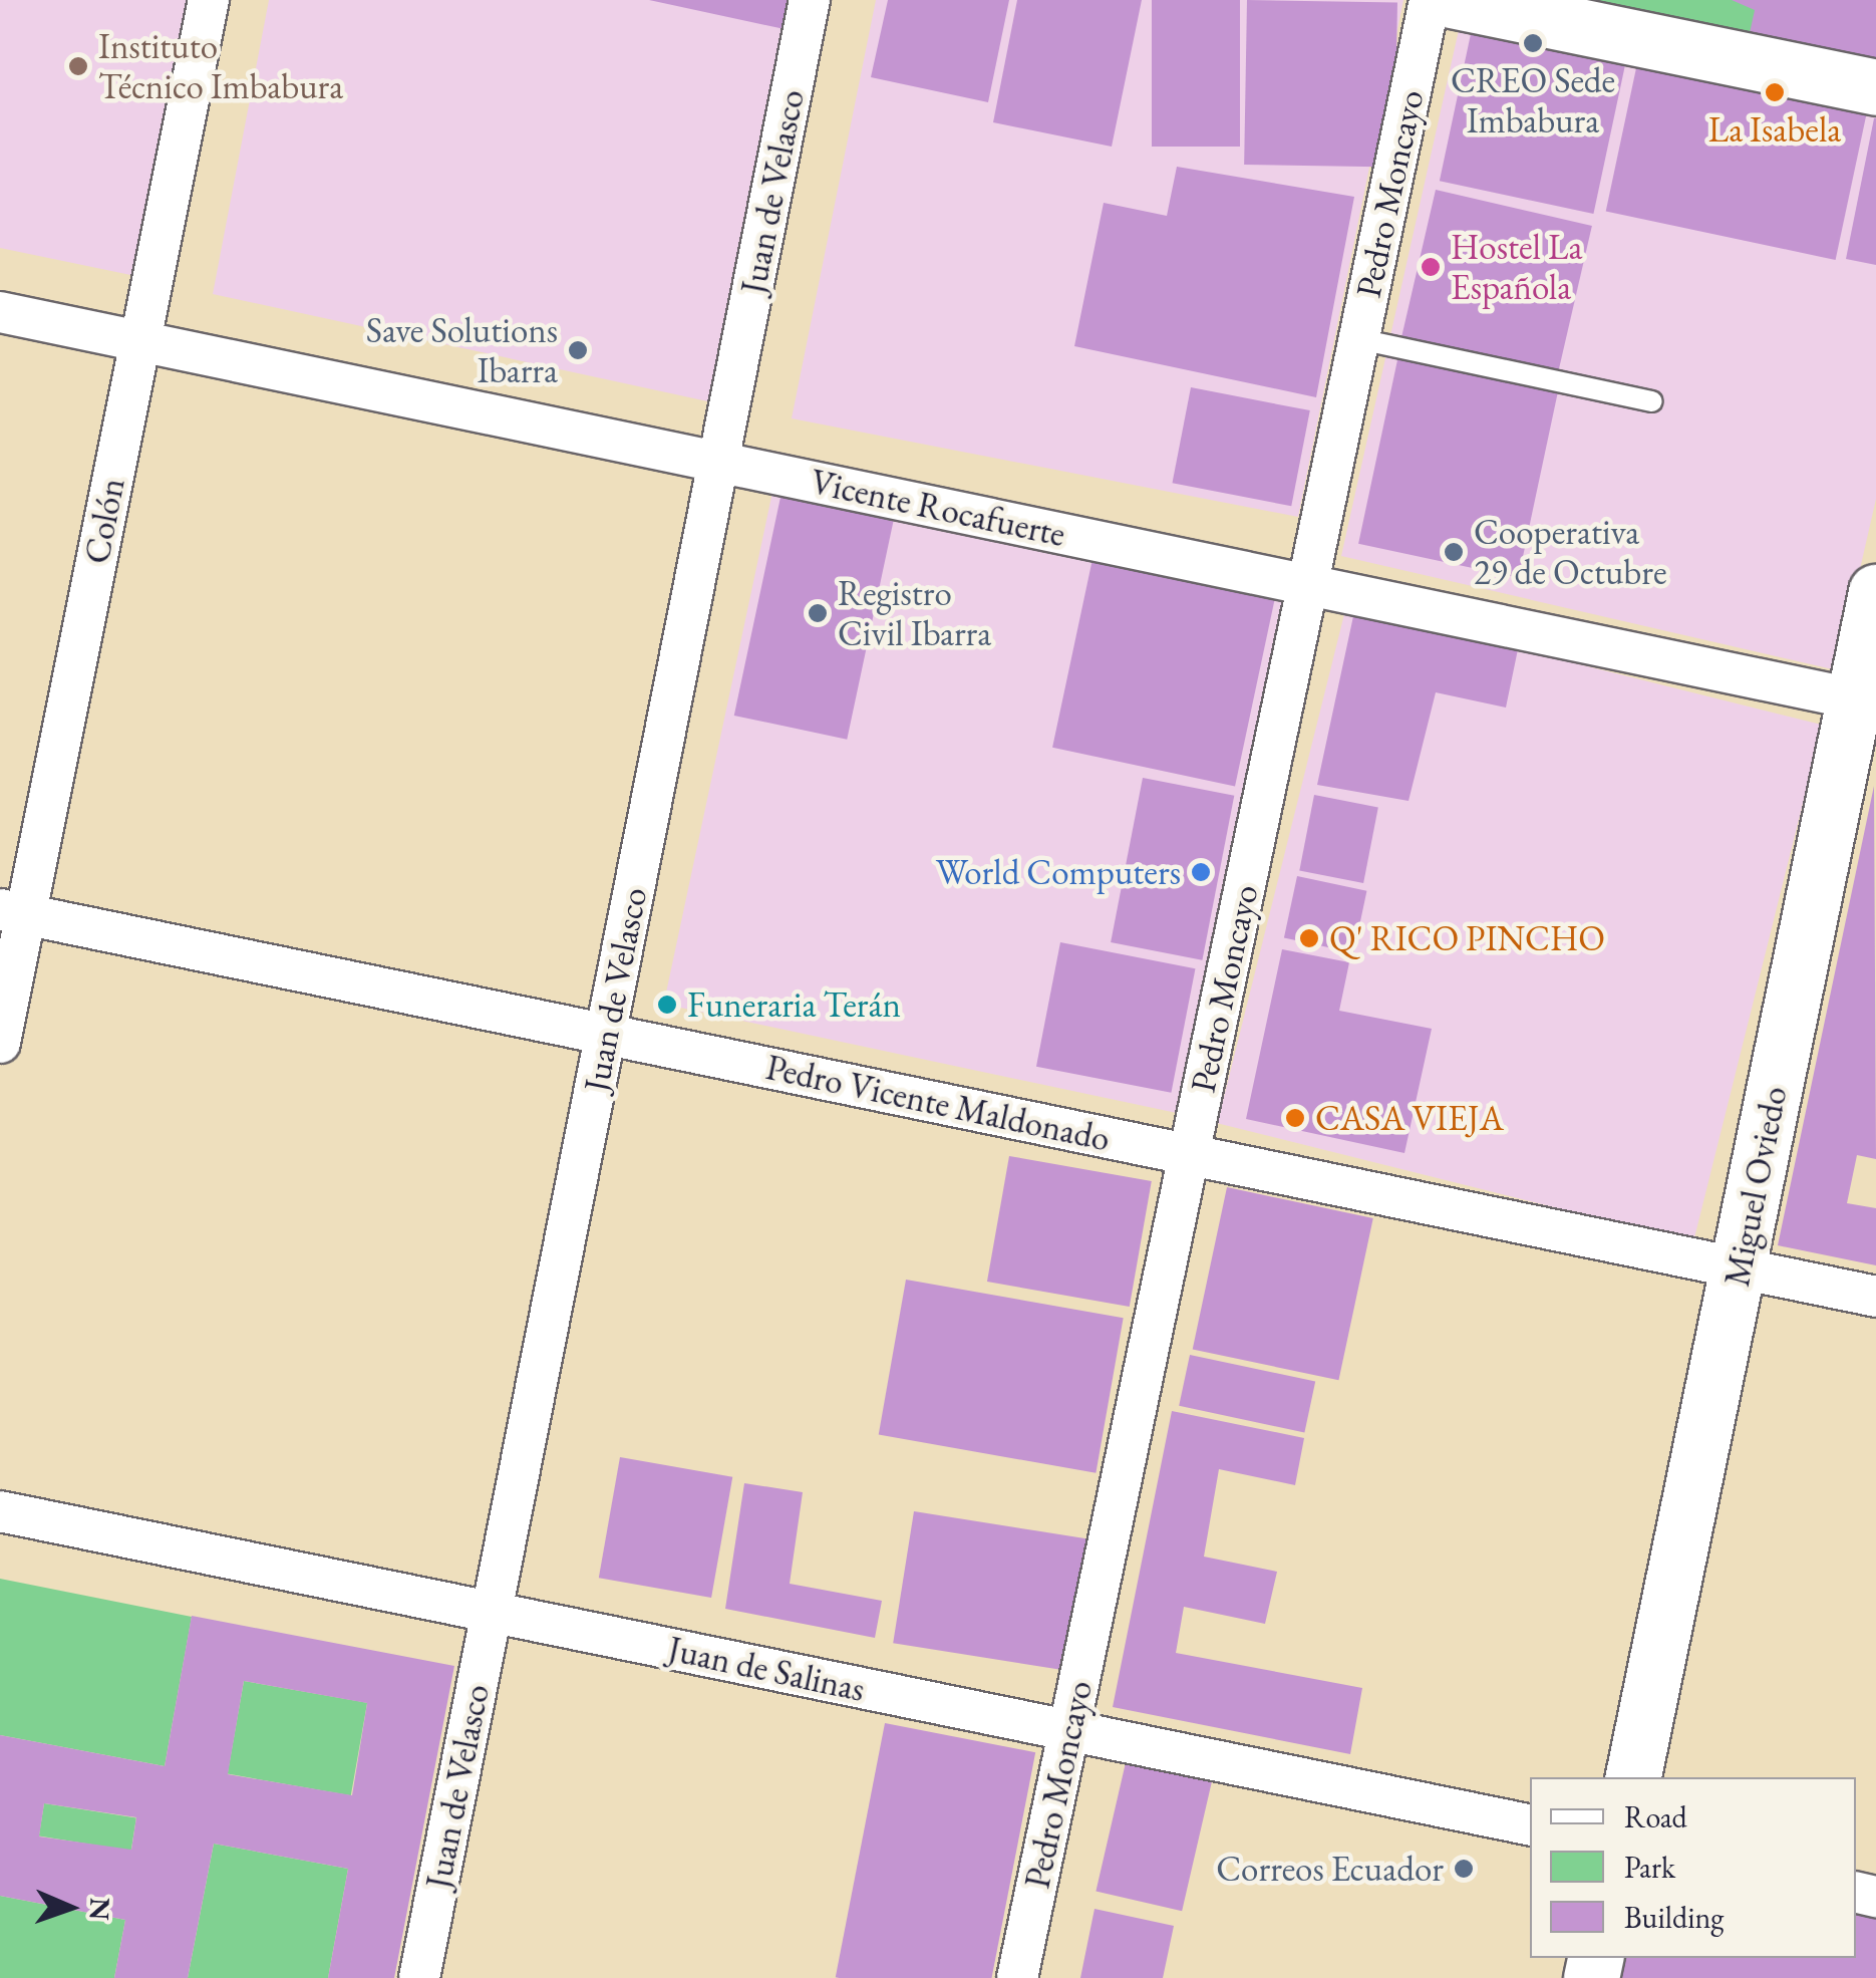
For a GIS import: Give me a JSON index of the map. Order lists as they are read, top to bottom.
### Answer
{
  "streets": {
    "street": [
      "Juan de Velasco",
      "Pedro Moncayo",
      "Vicente Rocafuerte",
      "Colón",
      "Pedro Vicente Maldonado",
      "Miguel Oviedo",
      "Juan de Salinas"
    ]
  },
  "crossings": [
    ["Juan de Velasco", "Vicente Rocafuerte"],
    ["Juan de Velasco", "Pedro Vicente Maldonado"],
    ["Juan de Velasco", "Juan de Salinas"],
    ["Pedro Moncayo", "Vicente Rocafuerte"],
    ["Pedro Moncayo", "Pedro Vicente Maldonado"],
    ["Pedro Moncayo", "Juan de Salinas"],
    ["Vicente Rocafuerte", "Colón"],
    ["Vicente Rocafuerte", "Miguel Oviedo"],
    ["Colón", "Pedro Vicente Maldonado"],
    ["Pedro Vicente Maldonado", "Miguel Oviedo"]
  ],
  "places": [
    "CREO Sede Imbabura",
    "Instituto Técnico Imbabura",
    "La Isabela",
    "Hostel La Española",
    "Save Solutions Ibarra",
    "Cooperativa 29 de Octubre",
    "Registro Civil Ibarra",
    "World Computers",
    "Q' RICO PINCHO",
    "Funeraria Terán",
    "CASA VIEJA",
    "Correos Ecuador"
  ],
  "legend": ["Road", "Park", "Building"],
  "north": "right"
}
